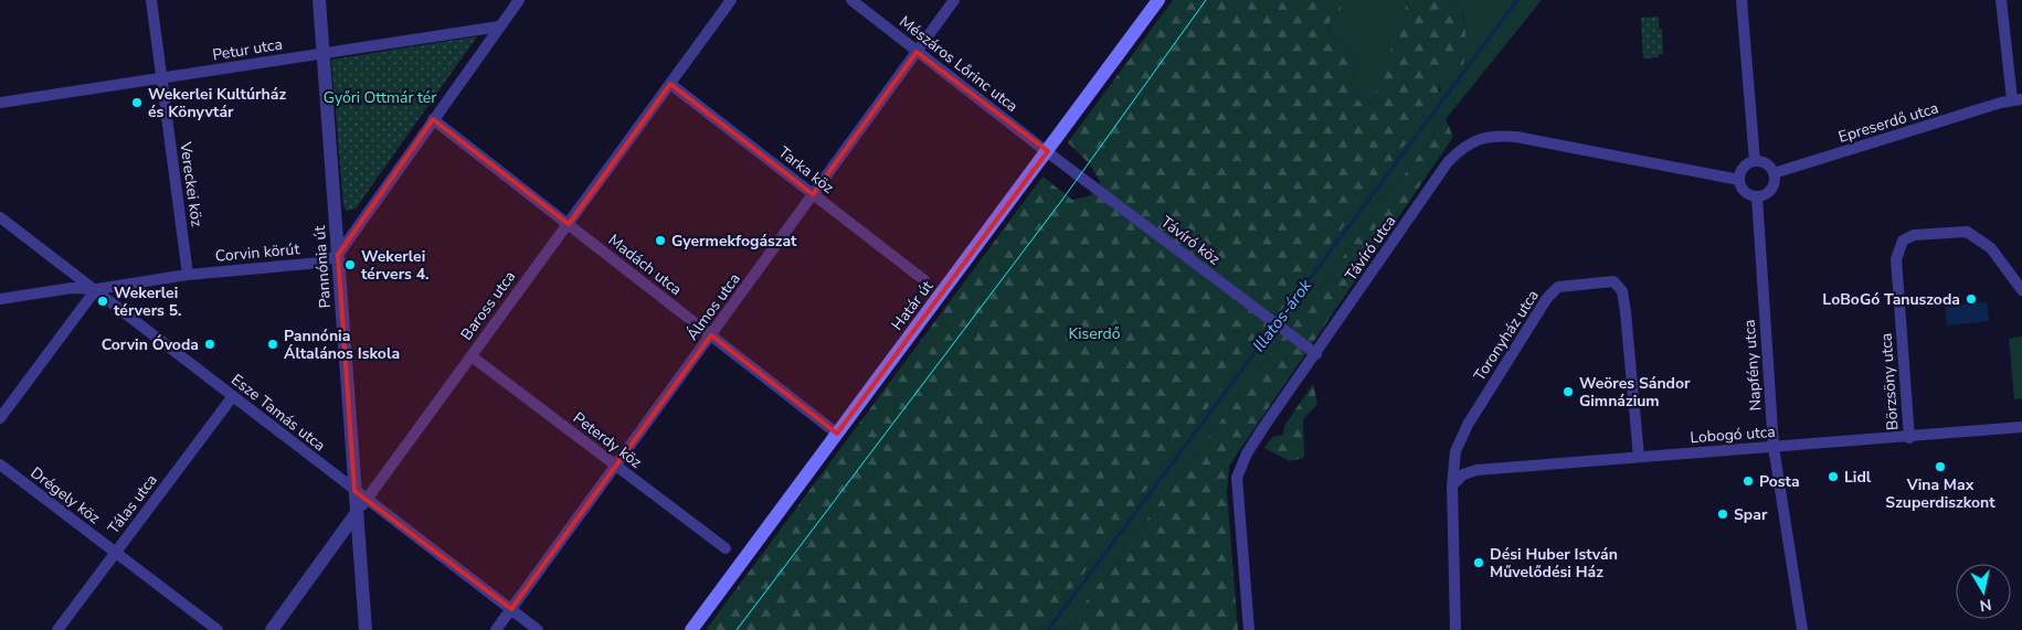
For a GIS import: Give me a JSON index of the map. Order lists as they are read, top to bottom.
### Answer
{
  "streets": {
    "main road": ["Határ út"],
    "street": [
      "Petur utca",
      "Mészáros Lőrinc utca",
      "Epreserdő utca",
      "Tarka köz",
      "Vereckei köz",
      "Távíró köz",
      "Távíró utca",
      "Corvin körút",
      "Madách utca",
      "Pannónia út",
      "Baross utca",
      "Álmos utca",
      "Toronyház utca",
      "Napfény utca",
      "Börzsöny utca",
      "Esze Tamás utca",
      "Lobogó utca",
      "Peterdy köz",
      "Drégely köz",
      "Tálas utca"
    ]
  },
  "crossings": [
    ["Petur utca", "Vereckei köz"],
    ["Petur utca", "Pannónia út"],
    ["Mészáros Lőrinc utca", "Távíró köz"],
    ["Mészáros Lőrinc utca", "Határ út"],
    ["Mészáros Lőrinc utca", "Álmos utca"],
    ["Epreserdő utca", "Távíró utca"],
    ["Epreserdő utca", "Napfény utca"],
    ["Tarka köz", "Baross utca"],
    ["Tarka köz", "Álmos utca"],
    ["Vereckei köz", "Corvin körút"],
    ["Távíró köz", "Távíró utca"],
    ["Távíró köz", "Határ út"],
    ["Távíró utca", "Napfény utca"],
    ["Corvin körút", "Pannónia út"],
    ["Corvin körút", "Esze Tamás utca"],
    ["Madách utca", "Baross utca"],
    ["Madách utca", "Határ út"],
    ["Madách utca", "Álmos utca"],
    ["Pannónia út", "Baross utca"],
    ["Pannónia út", "Esze Tamás utca"],
    ["Baross utca", "Esze Tamás utca"],
    ["Baross utca", "Peterdy köz"],
    ["Álmos utca", "Esze Tamás utca"],
    ["Álmos utca", "Peterdy köz"],
    ["Toronyház utca", "Lobogó utca"],
    ["Napfény utca", "Lobogó utca"],
    ["Börzsöny utca", "Lobogó utca"],
    ["Esze Tamás utca", "Tálas utca"],
    ["Drégely köz", "Tálas utca"]
  ],
  "water": ["Illatos-árok"],
  "parks": ["Győri Ottmár tér", "Kiserdő"],
  "places": [
    "Wekerlei Kultúrház és Könyvtár",
    "Gyermekfogászat",
    "Wekerlei térvers 4.",
    "LoBoGó Tanuszoda",
    "Wekerlei térvers 5.",
    "Corvin Óvoda",
    "Pannónia Általános Iskola",
    "Weöres Sándor Gimnázium",
    "Vina Max Szuperdiszkont",
    "Lidl",
    "Posta",
    "Spar",
    "Dési Huber István Művelődési Ház"
  ],
  "north": "bottom"
}
